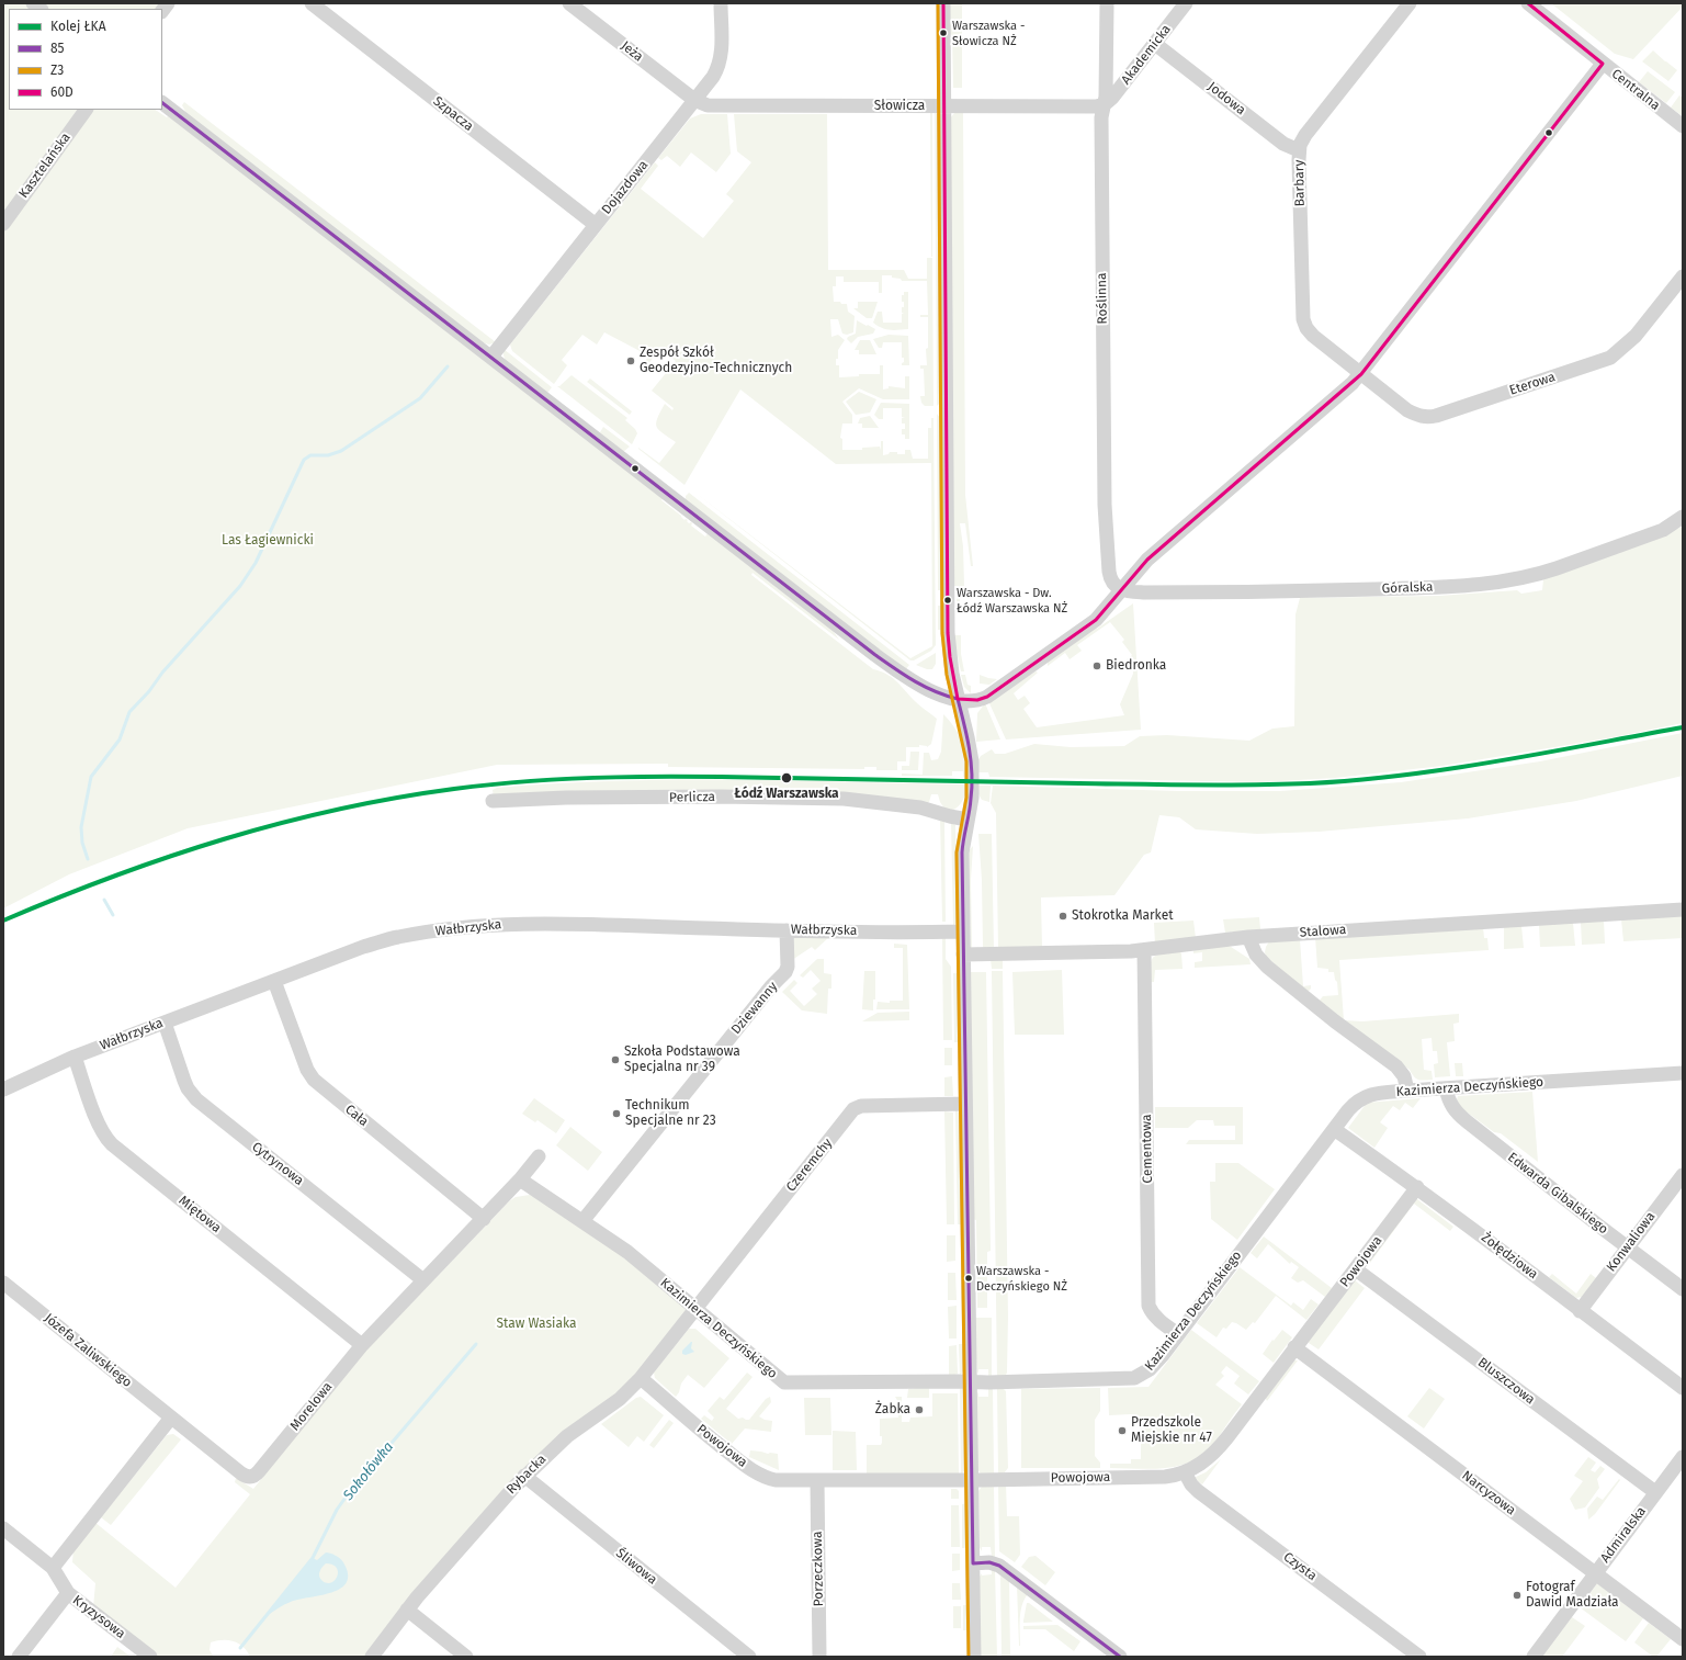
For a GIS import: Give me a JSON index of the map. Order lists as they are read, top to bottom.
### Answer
{
  "streets": {
    "street": [
      "Jeża",
      "Akademicka",
      "Centralna",
      "Jodowa",
      "Słowicza",
      "Szpacza",
      "Kasztelańska",
      "Barbary",
      "Dojazdowa",
      "Roślinna",
      "Eterowa",
      "Góralska",
      "Perlicza",
      "Wałbrzyska",
      "Stalowa",
      "Dziewanny",
      "Kazimierza Deczyńskiego",
      "Cała",
      "Cementowa",
      "Cytrynowa",
      "Czeremchy",
      "Edwarda Gibalskiego",
      "Miętowa",
      "Konwaliowa",
      "Żołędziowa",
      "Powojowa",
      "Józefa Zaliwskiego",
      "Bluszczowa",
      "Morelowa",
      "Rybacka",
      "Narcyzowa",
      "Admiralska",
      "Śliwowa",
      "Czysta",
      "Porzeczkowa",
      "Kryzysowa"
    ]
  },
  "crossings": [
    ["Jeża", "Słowicza"],
    ["Jeża", "Dojazdowa"],
    ["Akademicka", "Jodowa"],
    ["Akademicka", "Słowicza"],
    ["Akademicka", "Roślinna"],
    ["Jodowa", "Barbary"],
    ["Słowicza", "Dojazdowa"],
    ["Słowicza", "Roślinna"],
    ["Szpacza", "Dojazdowa"],
    ["Barbary", "Eterowa"],
    ["Roślinna", "Góralska"],
    ["Wałbrzyska", "Dziewanny"],
    ["Wałbrzyska", "Cała"],
    ["Wałbrzyska", "Cytrynowa"],
    ["Wałbrzyska", "Miętowa"],
    ["Stalowa", "Cementowa"],
    ["Dziewanny", "Kazimierza Deczyńskiego"],
    ["Kazimierza Deczyńskiego", "Cementowa"],
    ["Kazimierza Deczyńskiego", "Czeremchy"],
    ["Kazimierza Deczyńskiego", "Edwarda Gibalskiego"],
    ["Kazimierza Deczyńskiego", "Żołędziowa"],
    ["Kazimierza Deczyńskiego", "Rybacka"],
    ["Cała", "Morelowa"],
    ["Cytrynowa", "Morelowa"],
    ["Czeremchy", "Rybacka"],
    ["Edwarda Gibalskiego", "Konwaliowa"],
    ["Miętowa", "Morelowa"],
    ["Konwaliowa", "Żołędziowa"],
    ["Żołędziowa", "Powojowa"],
    ["Powojowa", "Bluszczowa"],
    ["Powojowa", "Rybacka"],
    ["Powojowa", "Narcyzowa"],
    ["Powojowa", "Czysta"],
    ["Powojowa", "Porzeczkowa"],
    ["Józefa Zaliwskiego", "Morelowa"],
    ["Bluszczowa", "Admiralska"],
    ["Rybacka", "Śliwowa"],
    ["Narcyzowa", "Admiralska"]
  ],
  "water": ["Sokołówka"],
  "parks": ["Las Łagiewnicki", "Staw Wasiaka"],
  "places": [
    "Warszawska - Słowicza NŻ",
    "Zespół Szkół Geodezyjno-Technicznych",
    "Warszawska - Dw. Łódź Warszawska NŻ",
    "Biedronka",
    "Łódź Warszawska",
    "Stokrotka Market",
    "Szkoła Podstawowa Specjalna nr 39",
    "Technikum Specjalne nr 23",
    "Warszawska - Deczyńskiego NŻ",
    "Żabka",
    "Przedszkole Miejskie nr 47",
    "Fotograf Dawid Madziała"
  ],
  "lines": [
    "transit line Z3",
    "transit line 60D",
    "transit line 85",
    "rail line ŁKA"
  ],
  "legend": [
    "Kolej ŁKA",
    "85",
    "Z3",
    "60D"
  ]
}
